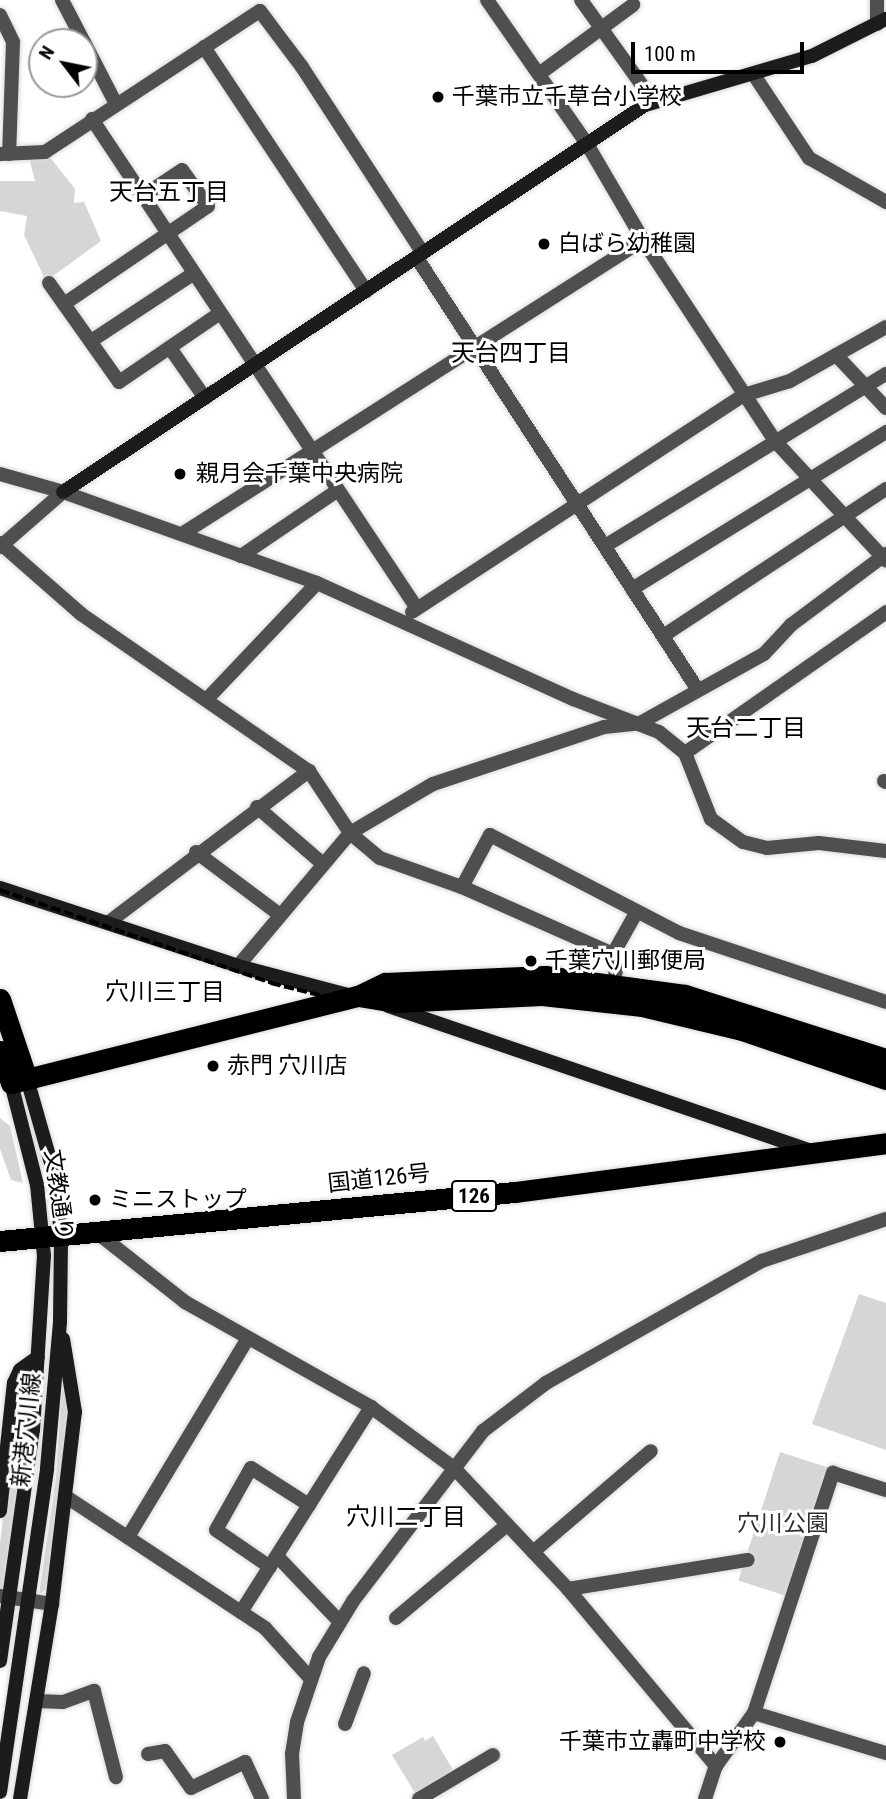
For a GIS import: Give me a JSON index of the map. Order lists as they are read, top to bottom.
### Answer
{
  "streets": {
    "highway": ["国道126号", "126"],
    "street": ["文教通り", "新港穴川線"]
  },
  "crossings": [
    ["国道126号", "文教通り"],
    ["文教通り", "新港穴川線"]
  ],
  "districts": [
    "天台五丁目",
    "天台四丁目",
    "天台二丁目",
    "穴川三丁目",
    "穴川二丁目"
  ],
  "parks": ["穴川公園"],
  "places": [
    "千葉市立千草台小学校",
    "白ばら幼稚園",
    "親月会千葉中央病院",
    "千葉穴川郵便局",
    "赤門 穴川店",
    "ミニストップ",
    "千葉市立轟町中学校"
  ],
  "scale_bar": "100 m",
  "north": "top left"
}
